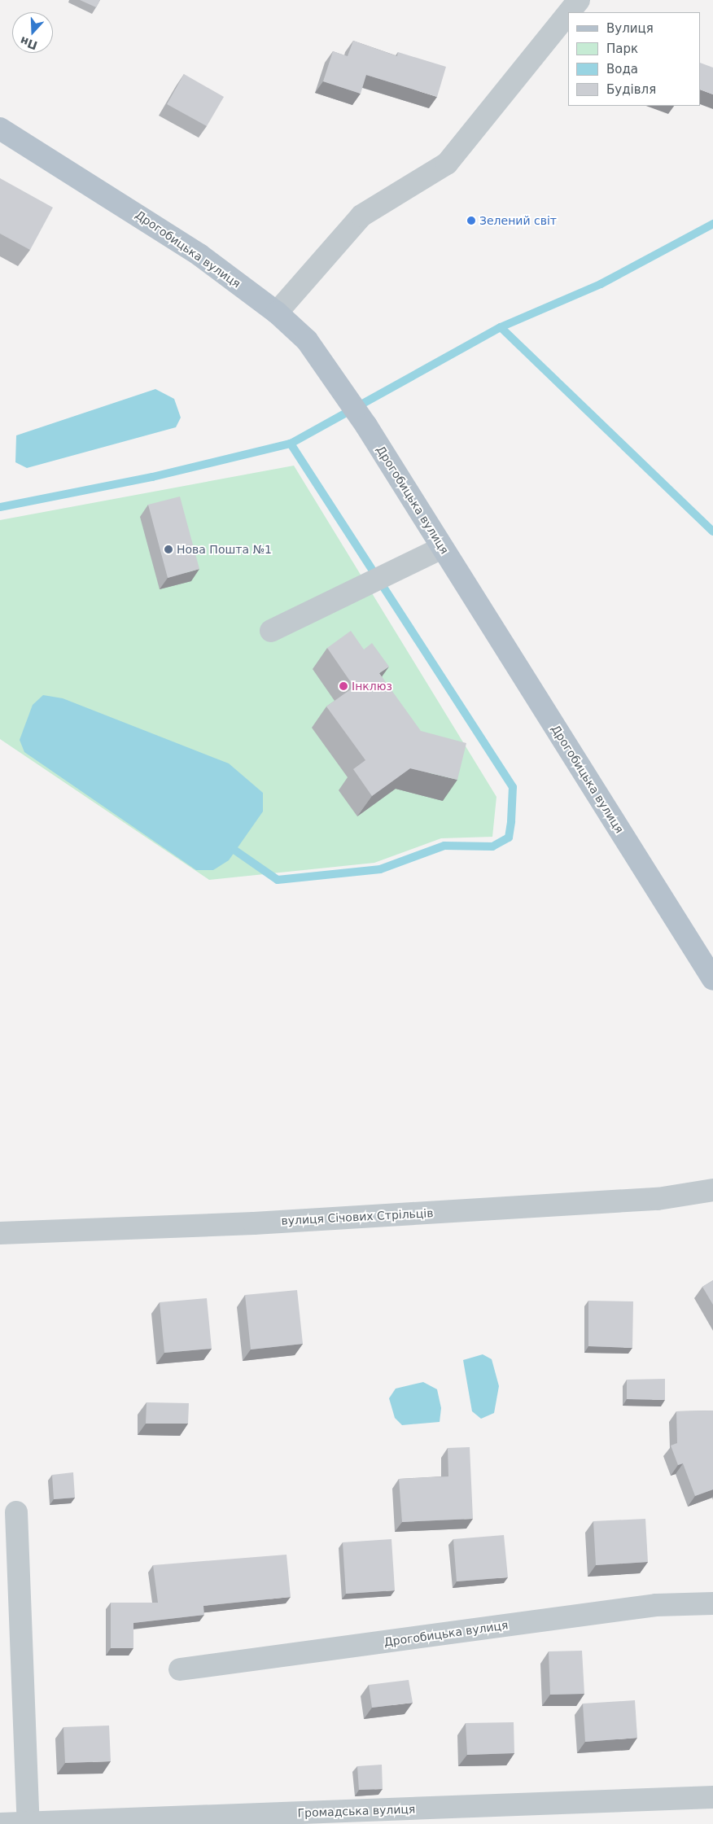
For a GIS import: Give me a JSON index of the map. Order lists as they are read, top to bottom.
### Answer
{
  "streets": {
    "main road": ["Дрогобицька вулиця"],
    "street": ["вулиця Січових Стрільців", "Громадська вулиця"]
  },
  "places": ["Зелений світ", "Нова Пошта №1", "Інклюз"],
  "legend": [
    "Вулиця",
    "Парк",
    "Вода",
    "Будівля"
  ],
  "north": "bottom"
}
